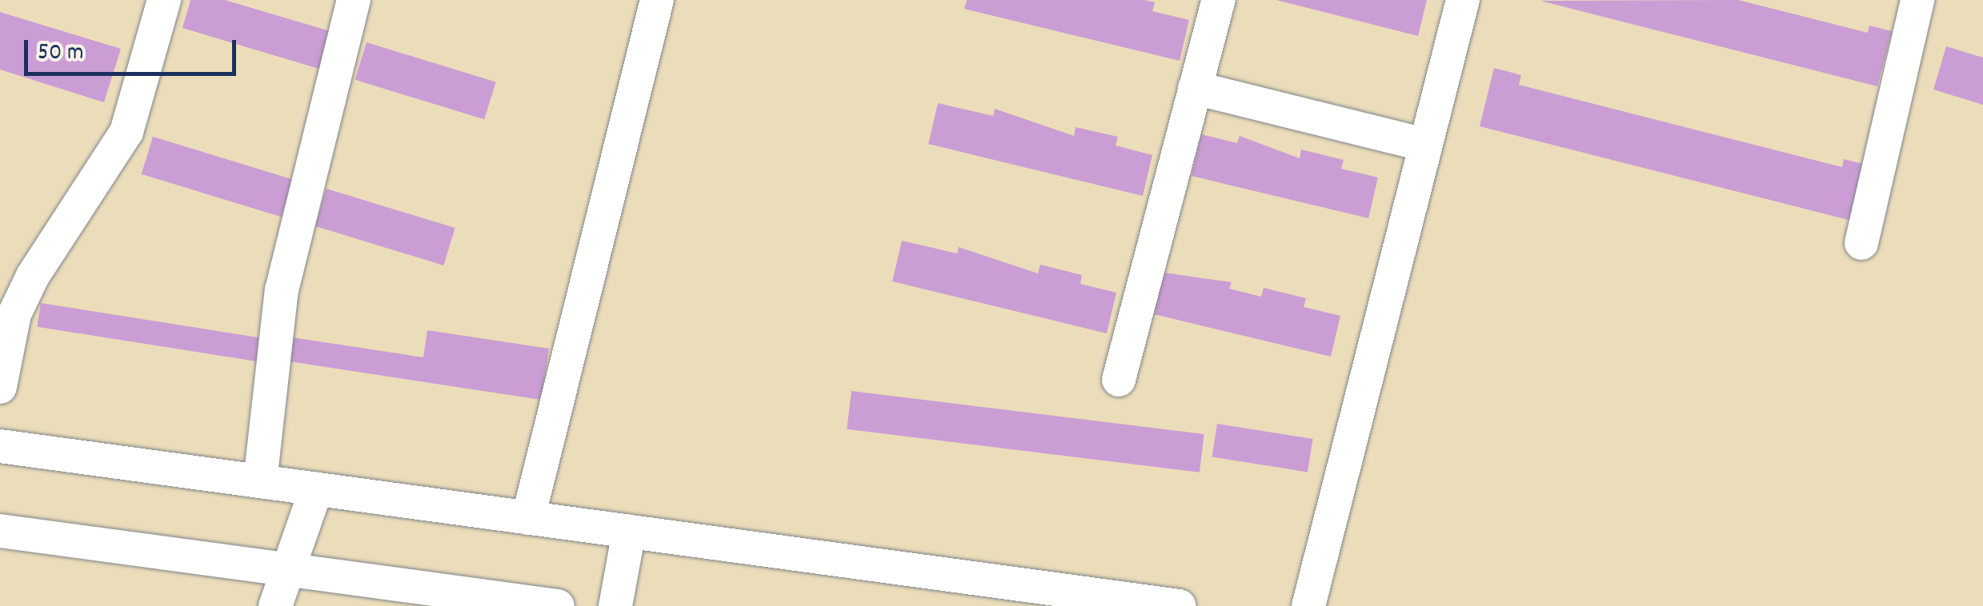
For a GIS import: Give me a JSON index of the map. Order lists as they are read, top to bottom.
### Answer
{
  "scale_bar": "50 m"
}
